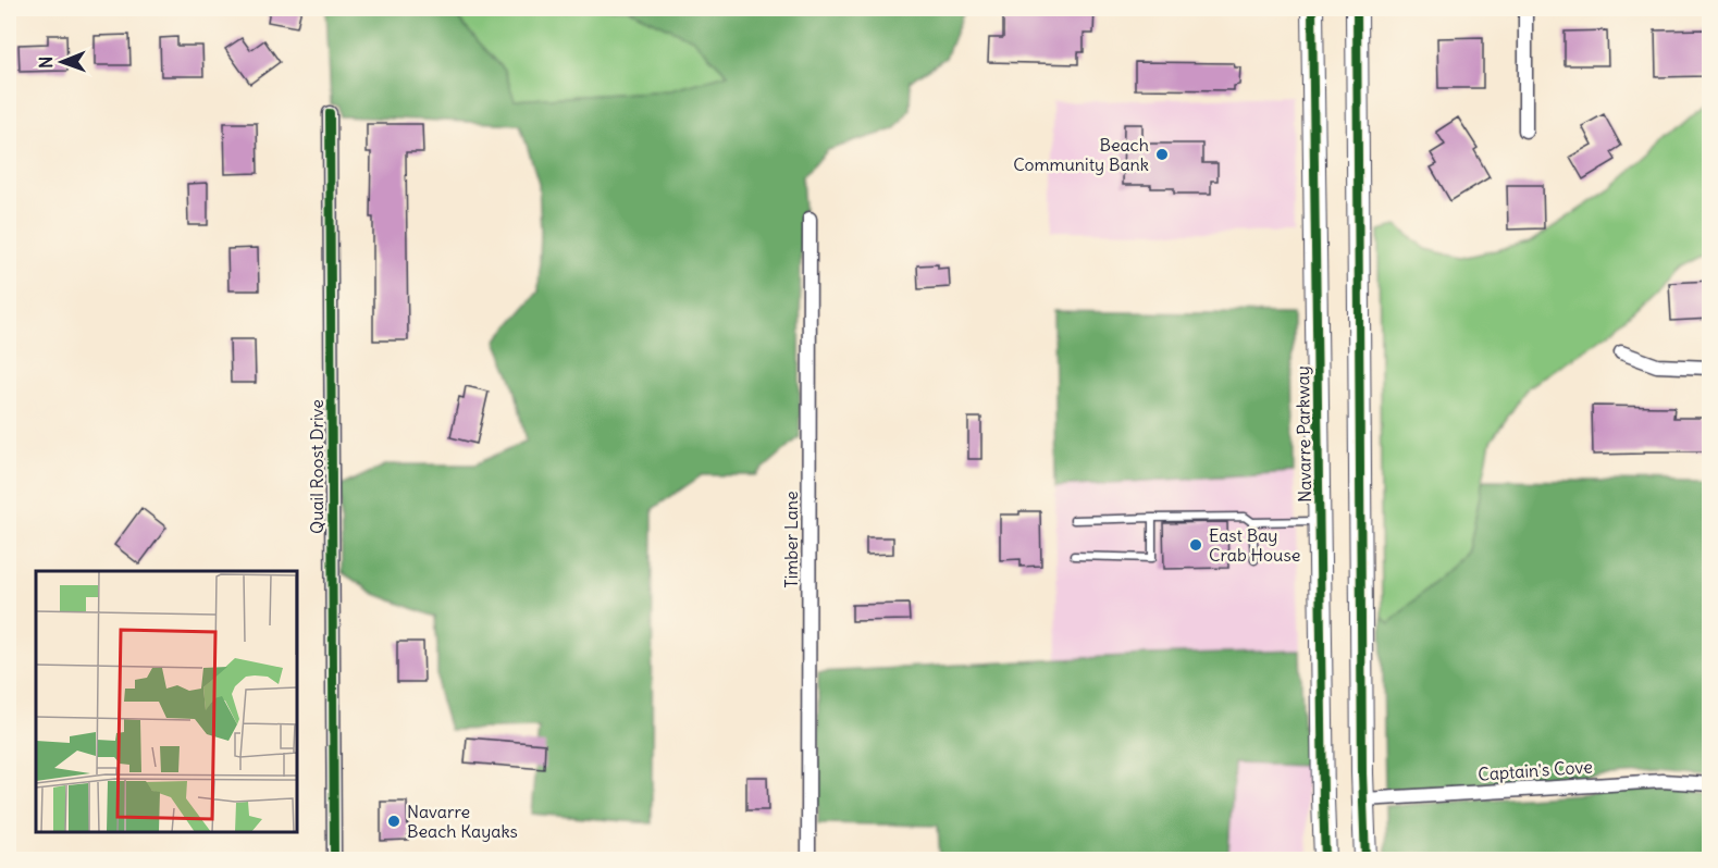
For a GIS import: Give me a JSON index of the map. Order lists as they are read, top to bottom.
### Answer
{
  "streets": {
    "highway": ["Navarre Parkway"],
    "street": ["Quail Roost Drive", "Timber Lane", "Captain's Cove"]
  },
  "places": ["Beach Community Bank", "East Bay Crab House", "Navarre Beach Kayaks"],
  "north": "left"
}
